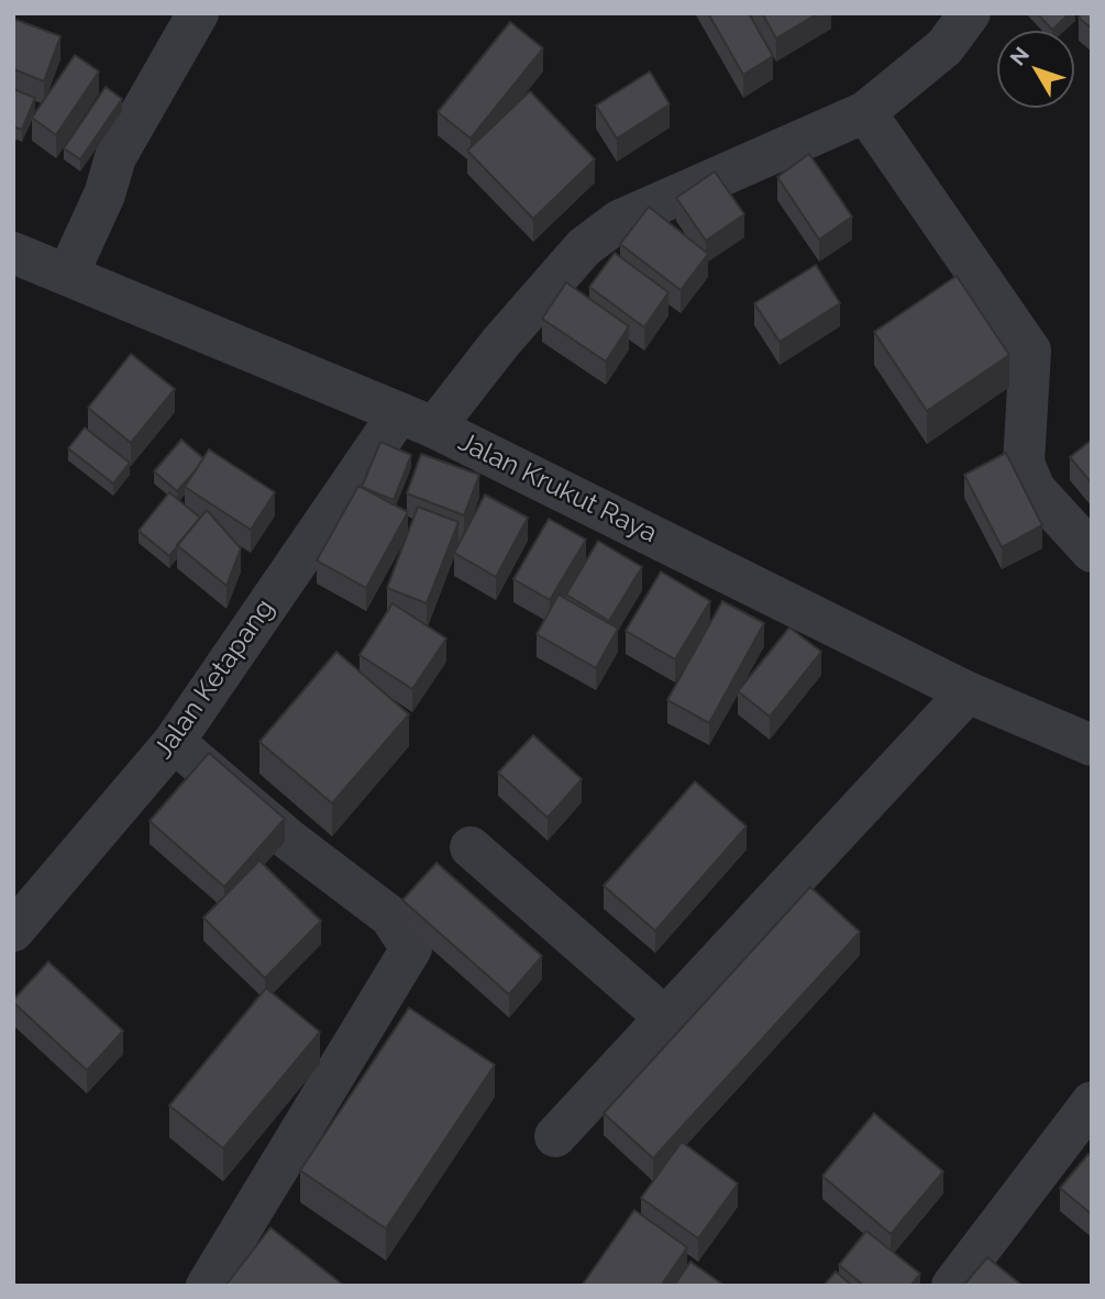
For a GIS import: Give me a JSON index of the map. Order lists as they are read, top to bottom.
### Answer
{
  "streets": {
    "street": ["Jalan Krukut Raya", "Jalan Ketapang"]
  },
  "crossings": [
    ["Jalan Krukut Raya", "Jalan Ketapang"]
  ],
  "north": "top left"
}
